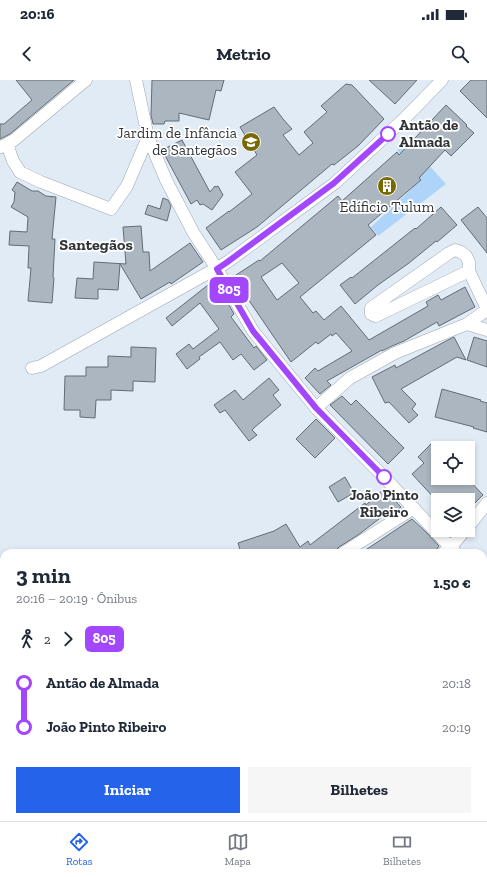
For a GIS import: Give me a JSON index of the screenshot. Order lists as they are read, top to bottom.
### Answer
{
  "districts": ["Santegãos"],
  "places": {
    "other": ["Antão de Almada", "João Pinto Ribeiro"],
    "school or university": ["Jardim de Infância de Santegãos"],
    "building": ["Edíficio Tulum"]
  },
  "lines": ["bus line 805"],
  "page": {
    "status": "20:16",
    "header": "Metrio",
    "on_map": "805",
    "heading": ["3 min", "20:16 – 20:19 · Ônibus", "1.50 €"],
    "legs": ["2", "805"],
    "list": [
      {
        "name": "Antão de Almada",
        "value": "20:18"
      },
      {
        "name": "João Pinto Ribeiro",
        "value": "20:19"
      }
    ],
    "buttons": ["Iniciar", "Bilhetes"],
    "tabs": ["Rotas", "Mapa", "Bilhetes"]
  }
}
